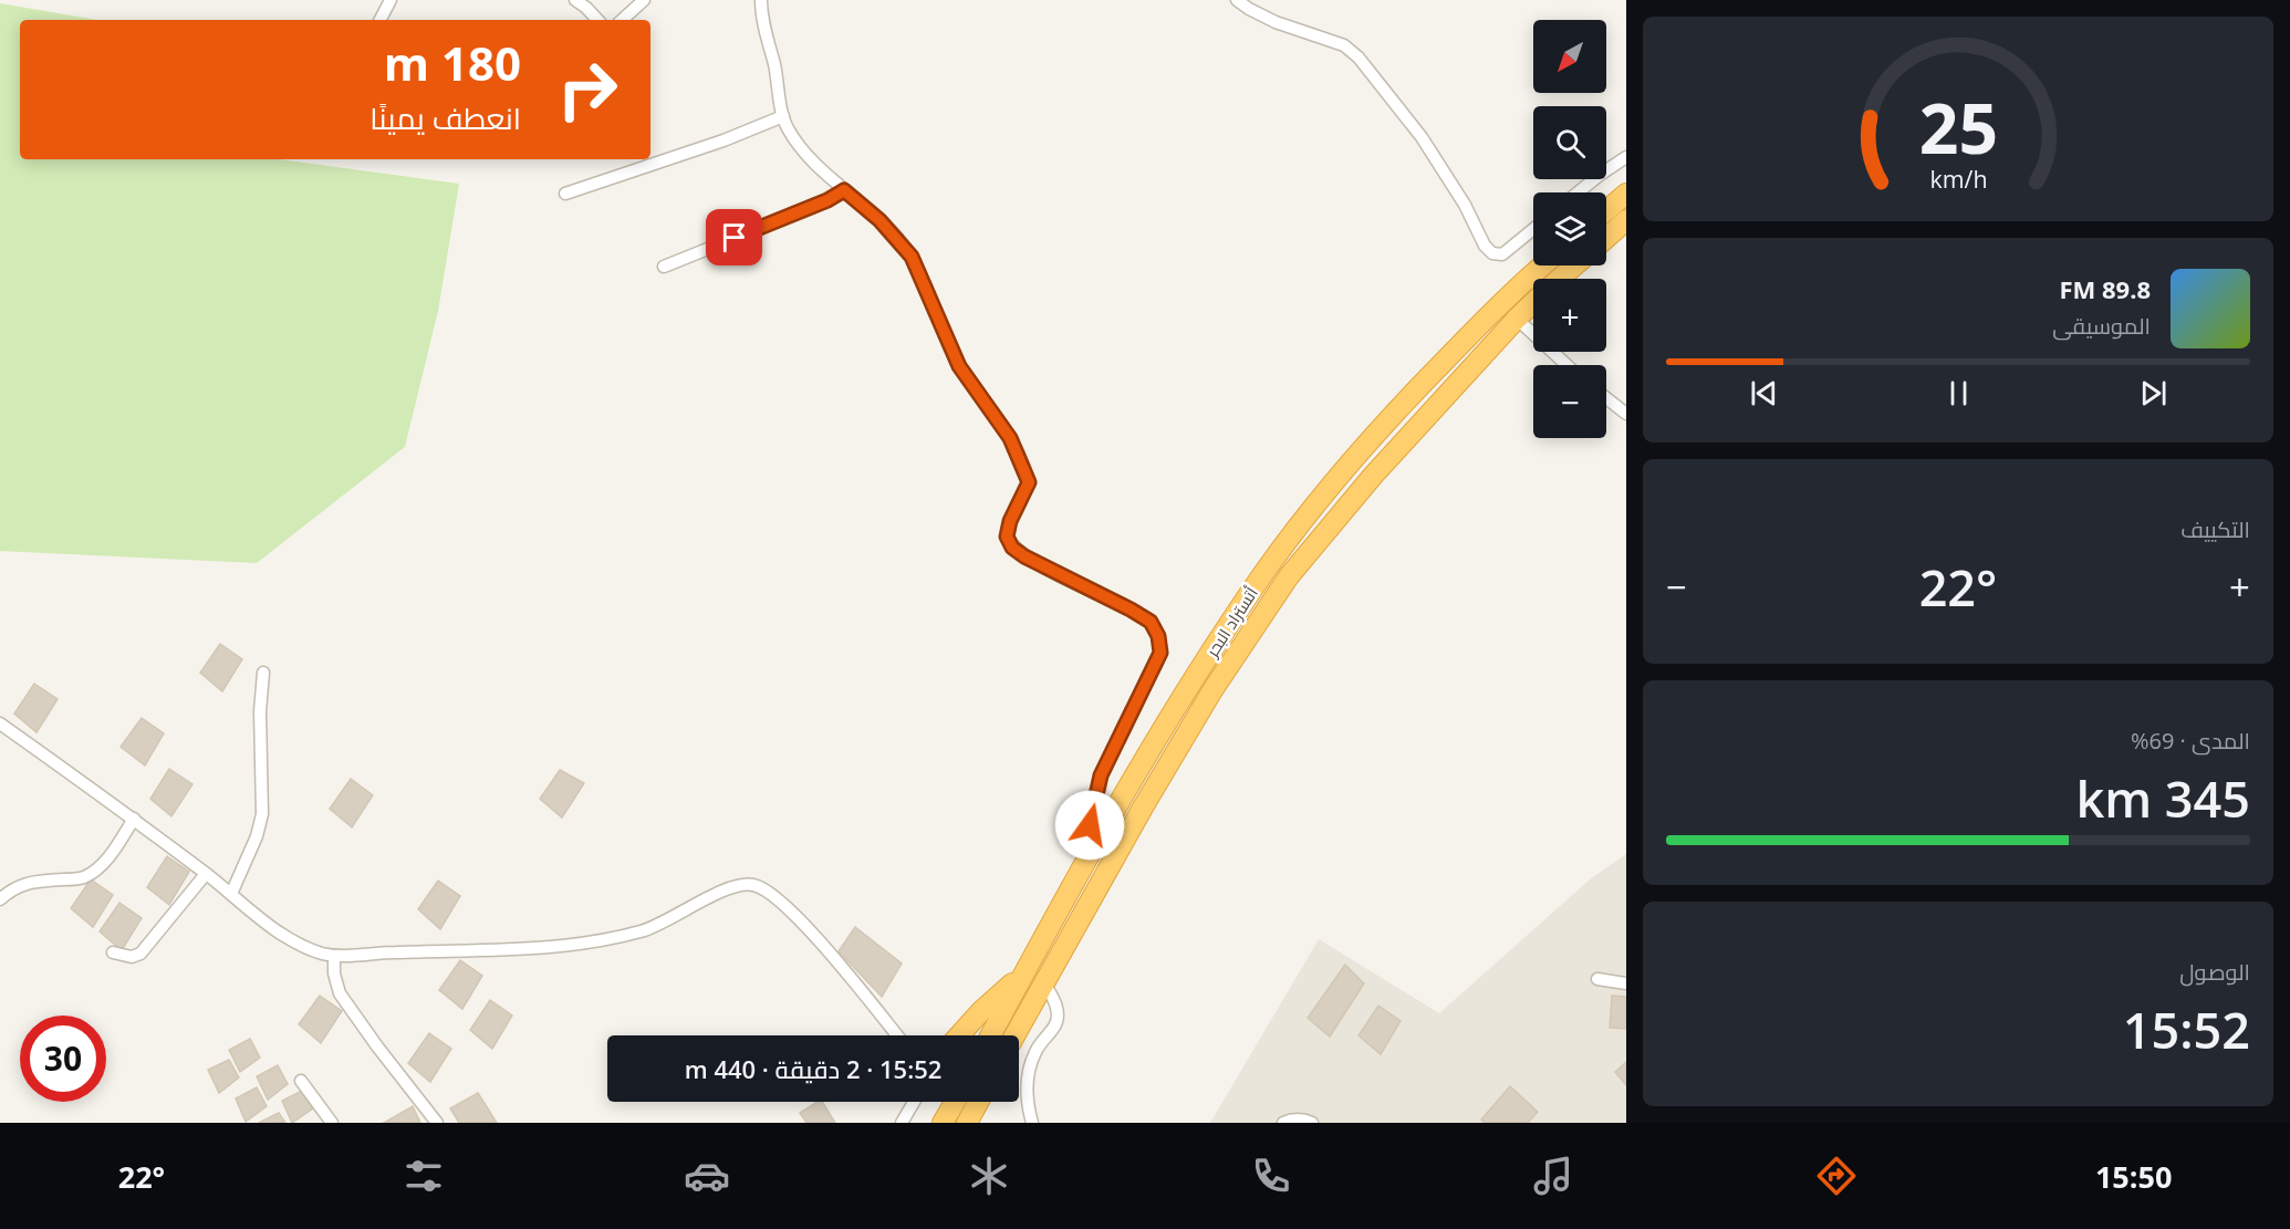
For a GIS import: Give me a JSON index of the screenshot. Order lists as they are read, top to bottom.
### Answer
{
  "streets": {
    "highway": ["أتستراد البحر"]
  },
  "north": "bottom left",
  "page": {
    "map_buttons": ["+", "−"],
    "turn": ["180 m", "انعطف يمينًا"],
    "song": ["89.8 FM", "الموسيقى"],
    "tile": [
      "التكييف",
      ["المدى · 69%", "345 km"],
      ["الوصول", "15:52"]
    ],
    "heat": ["−", "22°", "+"],
    "limit": "30",
    "trip": "15:52 · 2 دقيقة · 440 m",
    "tabs": ["15:50", "22°"],
    "gauge": ["25", "km/h"]
  }
}
